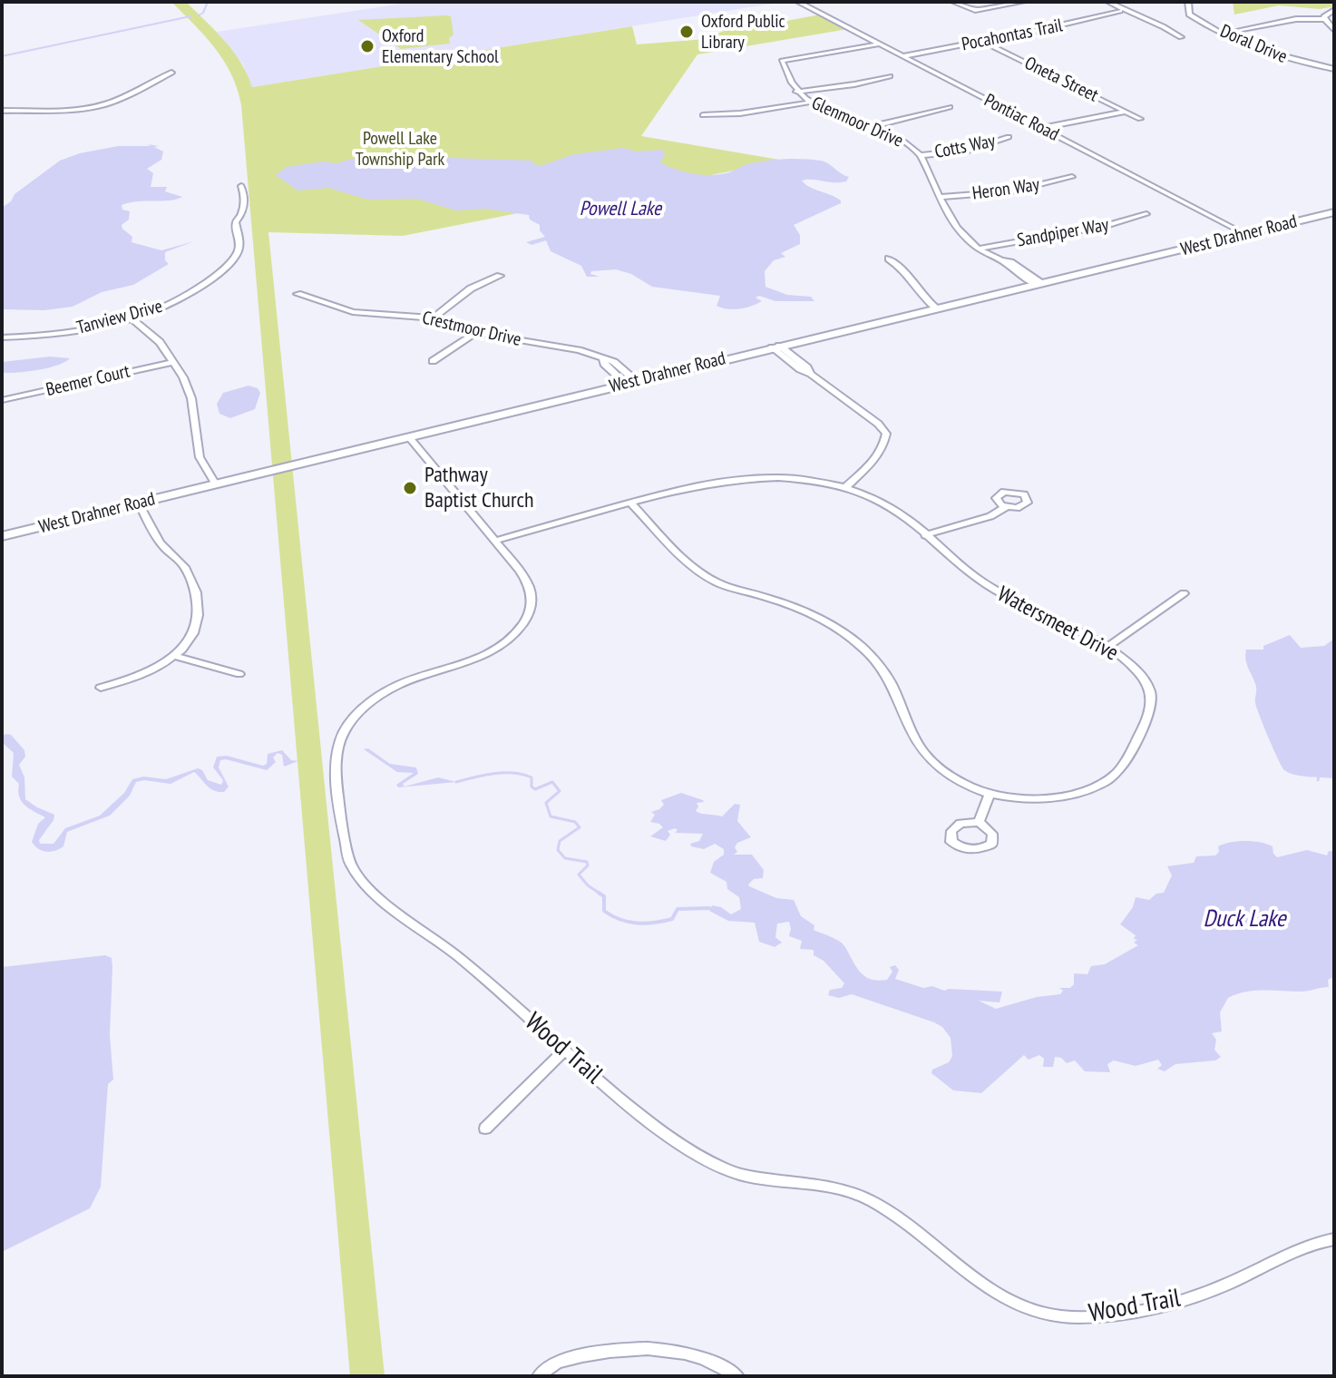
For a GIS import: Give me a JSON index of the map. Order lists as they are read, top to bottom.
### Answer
{
  "streets": {
    "street": [
      "Pocahontas Trail",
      "Doral Drive",
      "Oneta Street",
      "Pontiac Road",
      "Glenmoor Drive",
      "Cotts Way",
      "Heron Way",
      "Sandpiper Way",
      "West Drahner Road",
      "Tanview Drive",
      "Crestmoor Drive",
      "Beemer Court",
      "Watersmeet Drive",
      "Wood Trail"
    ]
  },
  "crossings": [
    ["Pocahontas Trail", "Oneta Street"],
    ["Pocahontas Trail", "Pontiac Road"],
    ["Pontiac Road", "Glenmoor Drive"],
    ["Pontiac Road", "West Drahner Road"],
    ["Glenmoor Drive", "Cotts Way"],
    ["Glenmoor Drive", "Heron Way"],
    ["Glenmoor Drive", "Sandpiper Way"],
    ["Glenmoor Drive", "West Drahner Road"],
    ["West Drahner Road", "Crestmoor Drive"],
    ["West Drahner Road", "Wood Trail"],
    ["Watersmeet Drive", "Wood Trail"]
  ],
  "water": ["Powell Lake", "Duck Lake"],
  "parks": ["Powell Lake Township Park"],
  "places": ["Oxford Public Library", "Oxford Elementary School", "Pathway Baptist Church"]
}
